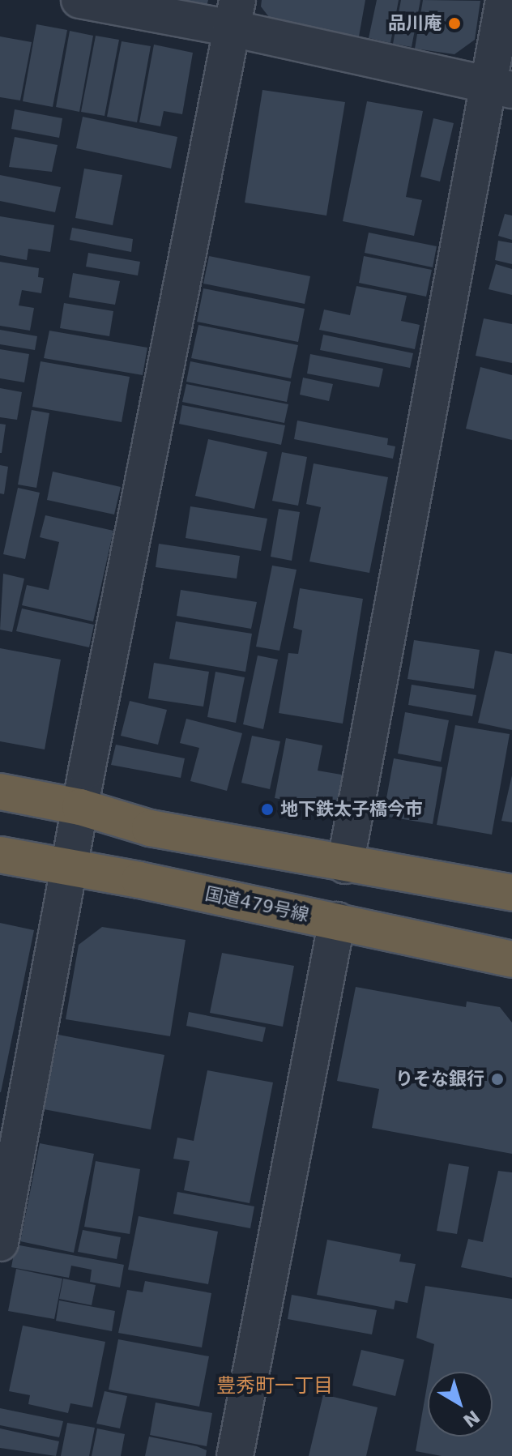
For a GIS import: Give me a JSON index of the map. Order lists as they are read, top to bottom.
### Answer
{
  "streets": {
    "highway": ["国道479号線"]
  },
  "districts": ["豊秀町一丁目"],
  "places": ["品川庵", "地下鉄太子橋今市", "りそな銀行"],
  "north": "bottom right"
}
